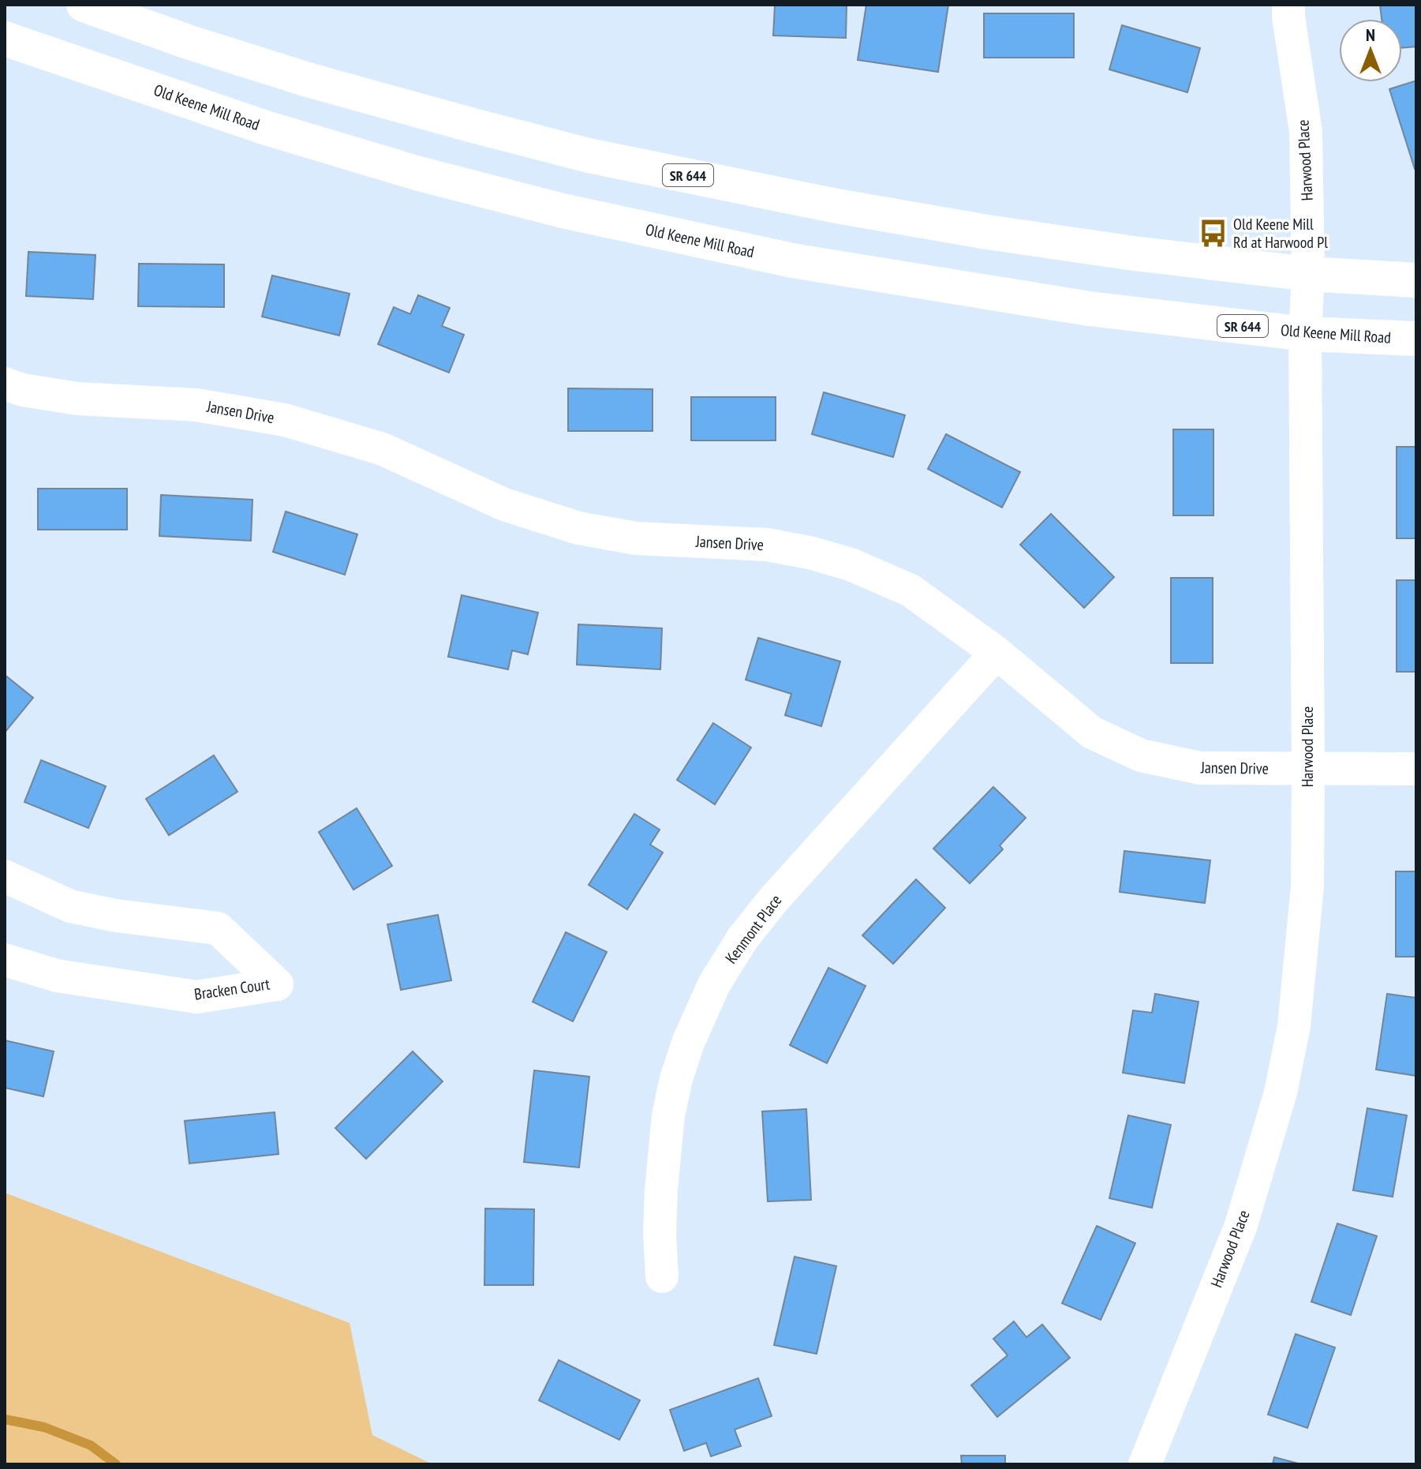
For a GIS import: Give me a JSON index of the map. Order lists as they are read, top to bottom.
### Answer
{
  "streets": {
    "main road": ["Old Keene Mill Road", "SR 644"],
    "street": [
      "Harwood Place",
      "Jansen Drive",
      "Kenmont Place",
      "Bracken Court"
    ]
  },
  "crossings": [
    ["Old Keene Mill Road", "Harwood Place"],
    ["Harwood Place", "SR 644"],
    ["Harwood Place", "Jansen Drive"],
    ["Jansen Drive", "Kenmont Place"]
  ],
  "places": {
    "bus stop": ["Old Keene Mill Rd at Harwood Pl"]
  },
  "north": "top"
}
